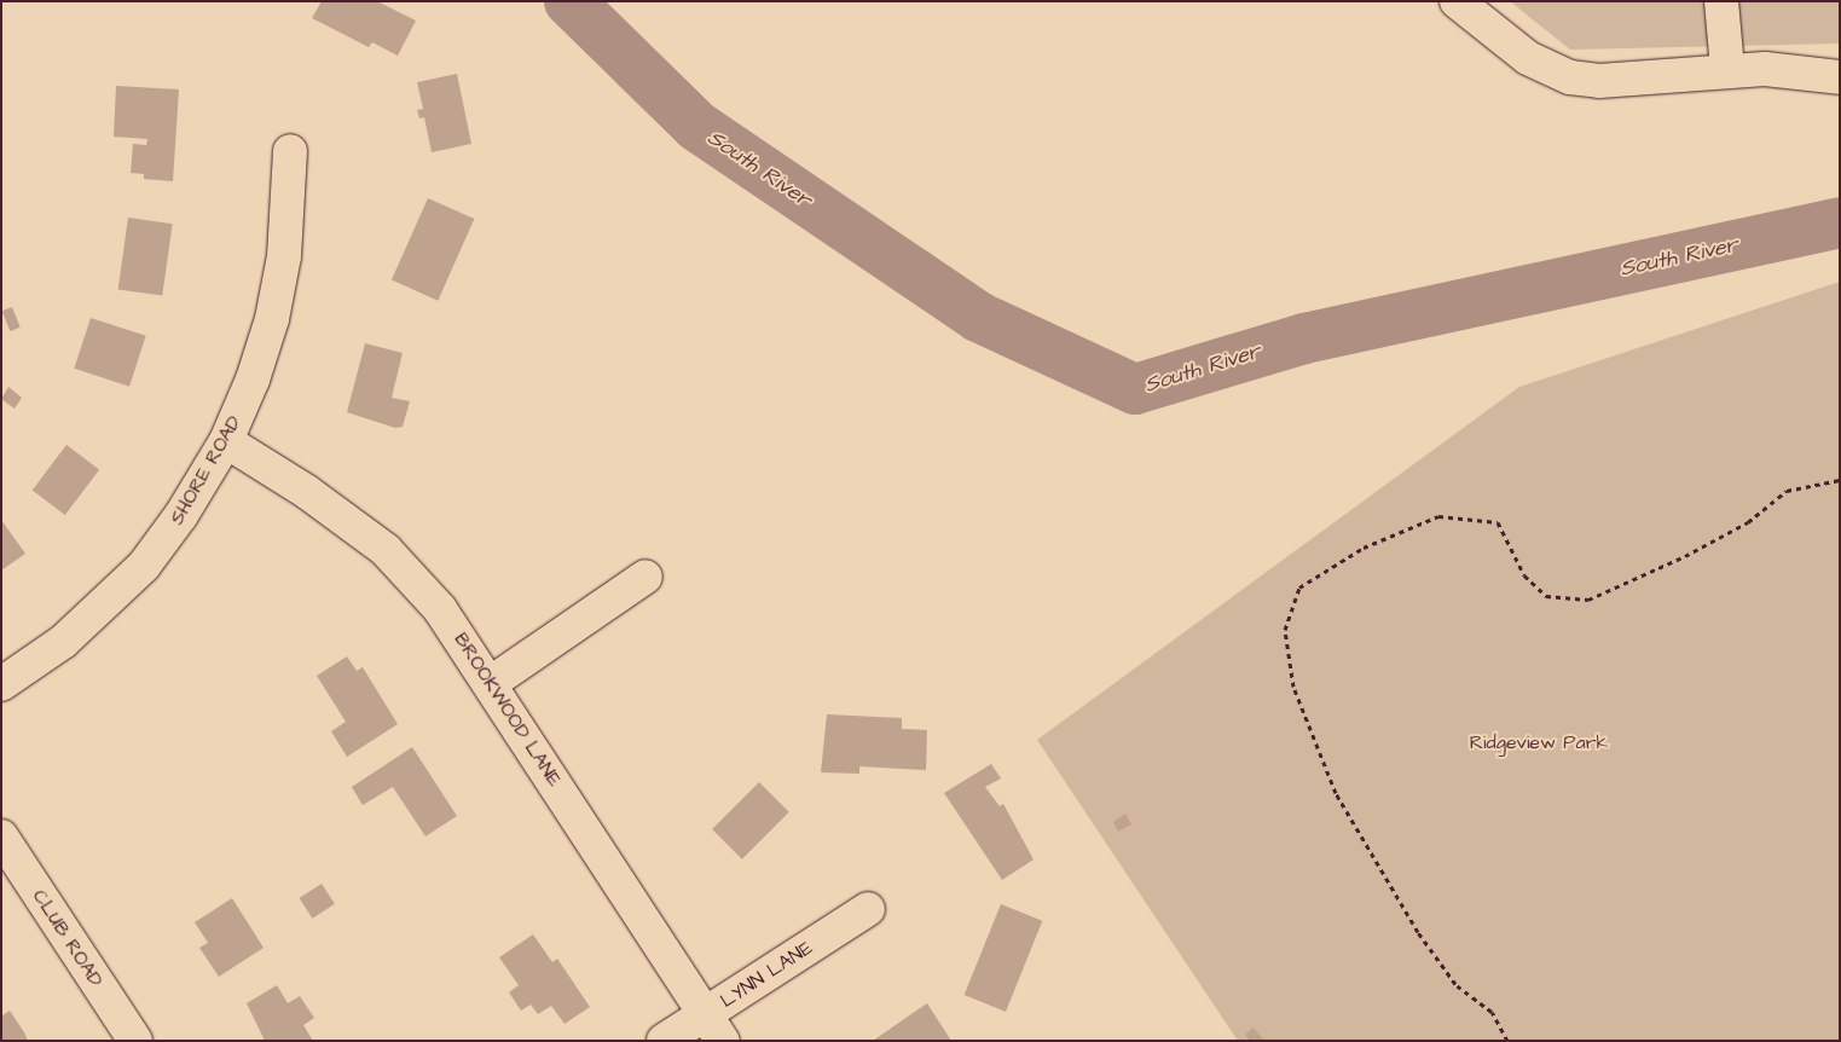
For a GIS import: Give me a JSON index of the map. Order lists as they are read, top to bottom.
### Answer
{
  "streets": {
    "street": [
      "SHORE ROAD",
      "BROOKWOOD LANE",
      "CLUB ROAD",
      "LYNN LANE"
    ]
  },
  "crossings": [
    ["SHORE ROAD", "BROOKWOOD LANE"],
    ["BROOKWOOD LANE", "LYNN LANE"]
  ],
  "water": ["South River"],
  "parks": ["Ridgeview Park"]
}
